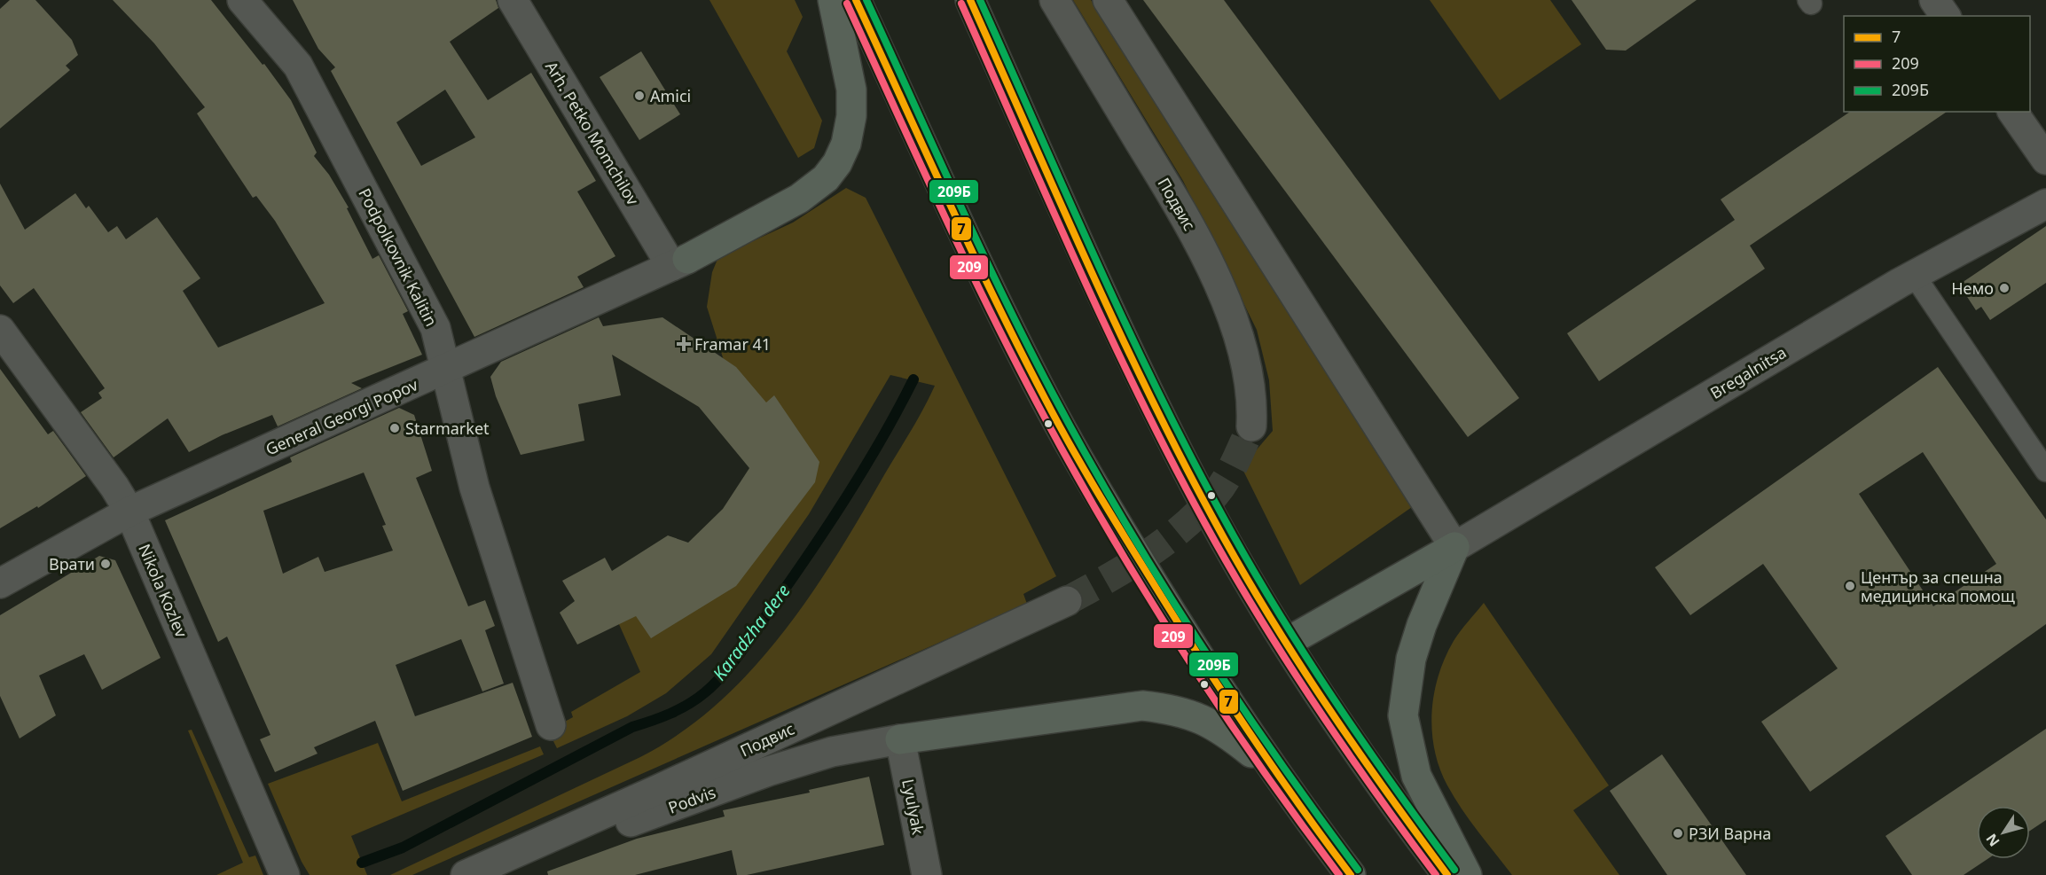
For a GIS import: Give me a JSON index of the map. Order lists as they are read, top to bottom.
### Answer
{
  "streets": {
    "street": [
      "Arh. Petko Momchilov",
      "Подвис",
      "Podpolkovnik Kalitin",
      "Bregalnitsa",
      "General Georgi Popov",
      "Nikola Kozlev",
      "Podvis",
      "Lyulyak"
    ]
  },
  "crossings": [
    ["Arh. Petko Momchilov", "General Georgi Popov"],
    ["Podpolkovnik Kalitin", "General Georgi Popov"],
    ["General Georgi Popov", "Nikola Kozlev"],
    ["Podvis", "Lyulyak"]
  ],
  "water": ["Karadzha dere"],
  "places": {
    "other": [
      "Amici",
      "Немо",
      "Starmarket",
      "Врати",
      "Център за спешна медицинска помощ",
      "РЗИ Варна"
    ],
    "health": ["Framar 41"]
  },
  "lines": ["transit line 7", "transit line 209Б", "transit line 209"],
  "legend": ["7", "209", "209Б"],
  "north": "bottom left"
}
